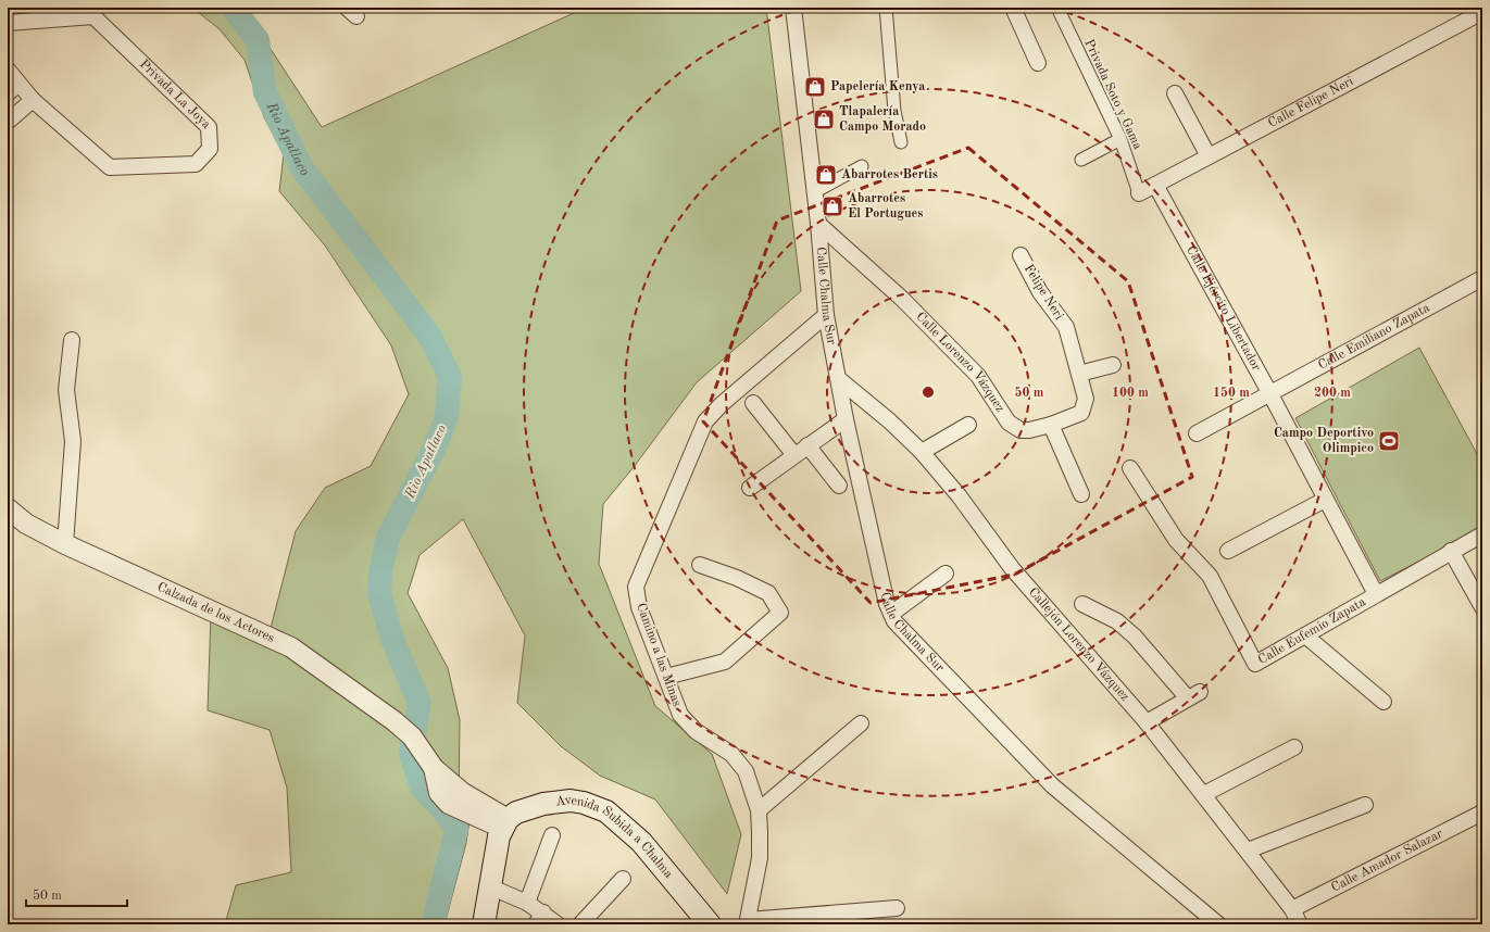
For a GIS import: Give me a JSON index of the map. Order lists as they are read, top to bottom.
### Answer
{
  "streets": {
    "main road": ["Avenida Subida a Chalma"],
    "street": [
      "Privada Soto y Gama",
      "Privada La Joya",
      "Calle Felipe Neri",
      "Felipe Neri",
      "Calle Chalma Sur",
      "Calle Ejército Libertador",
      "Calle Emiliano Zapata",
      "Calle Lorenzo Vázquez",
      "Calzada de los Actores",
      "Calle Eufemio Zapata",
      "Callejón Lorenzo Vázquez",
      "Camino a las Minas",
      "Calle Amador Salazar"
    ]
  },
  "crossings": [
    ["Privada Soto y Gama", "Calle Felipe Neri"],
    ["Calle Felipe Neri", "Calle Ejército Libertador"],
    ["Felipe Neri", "Calle Lorenzo Vázquez"],
    ["Calle Chalma Sur", "Calle Lorenzo Vázquez"],
    ["Calle Chalma Sur", "Callejón Lorenzo Vázquez"],
    ["Calle Chalma Sur", "Camino a las Minas"],
    ["Calle Ejército Libertador", "Calle Emiliano Zapata"],
    ["Calle Ejército Libertador", "Calle Eufemio Zapata"],
    ["Calzada de los Actores", "Avenida Subida a Chalma"],
    ["Callejón Lorenzo Vázquez", "Calle Amador Salazar"]
  ],
  "water": ["Rio Apatlaco"],
  "places": {
    "shop": [
      "Papelería Kenya",
      "Tlapalería Campo Morado",
      "Abarrotes Bertis",
      "Abarrotes El Portugues"
    ],
    "sports": ["Campo Deportivo Olimpico"]
  },
  "scale_bar": "50 m",
  "rings": [
    "50 m",
    "100 m",
    "150 m",
    "200 m"
  ]
}
